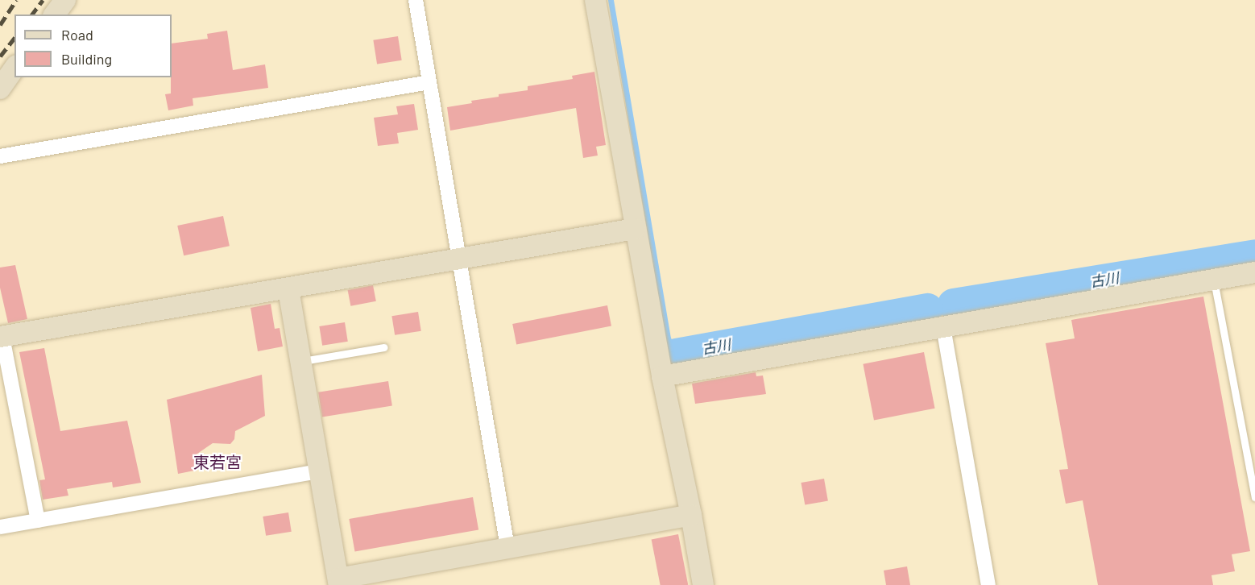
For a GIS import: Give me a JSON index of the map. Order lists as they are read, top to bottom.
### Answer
{
  "districts": ["東若宮"],
  "water": ["古川"],
  "legend": ["Road", "Building"]
}
